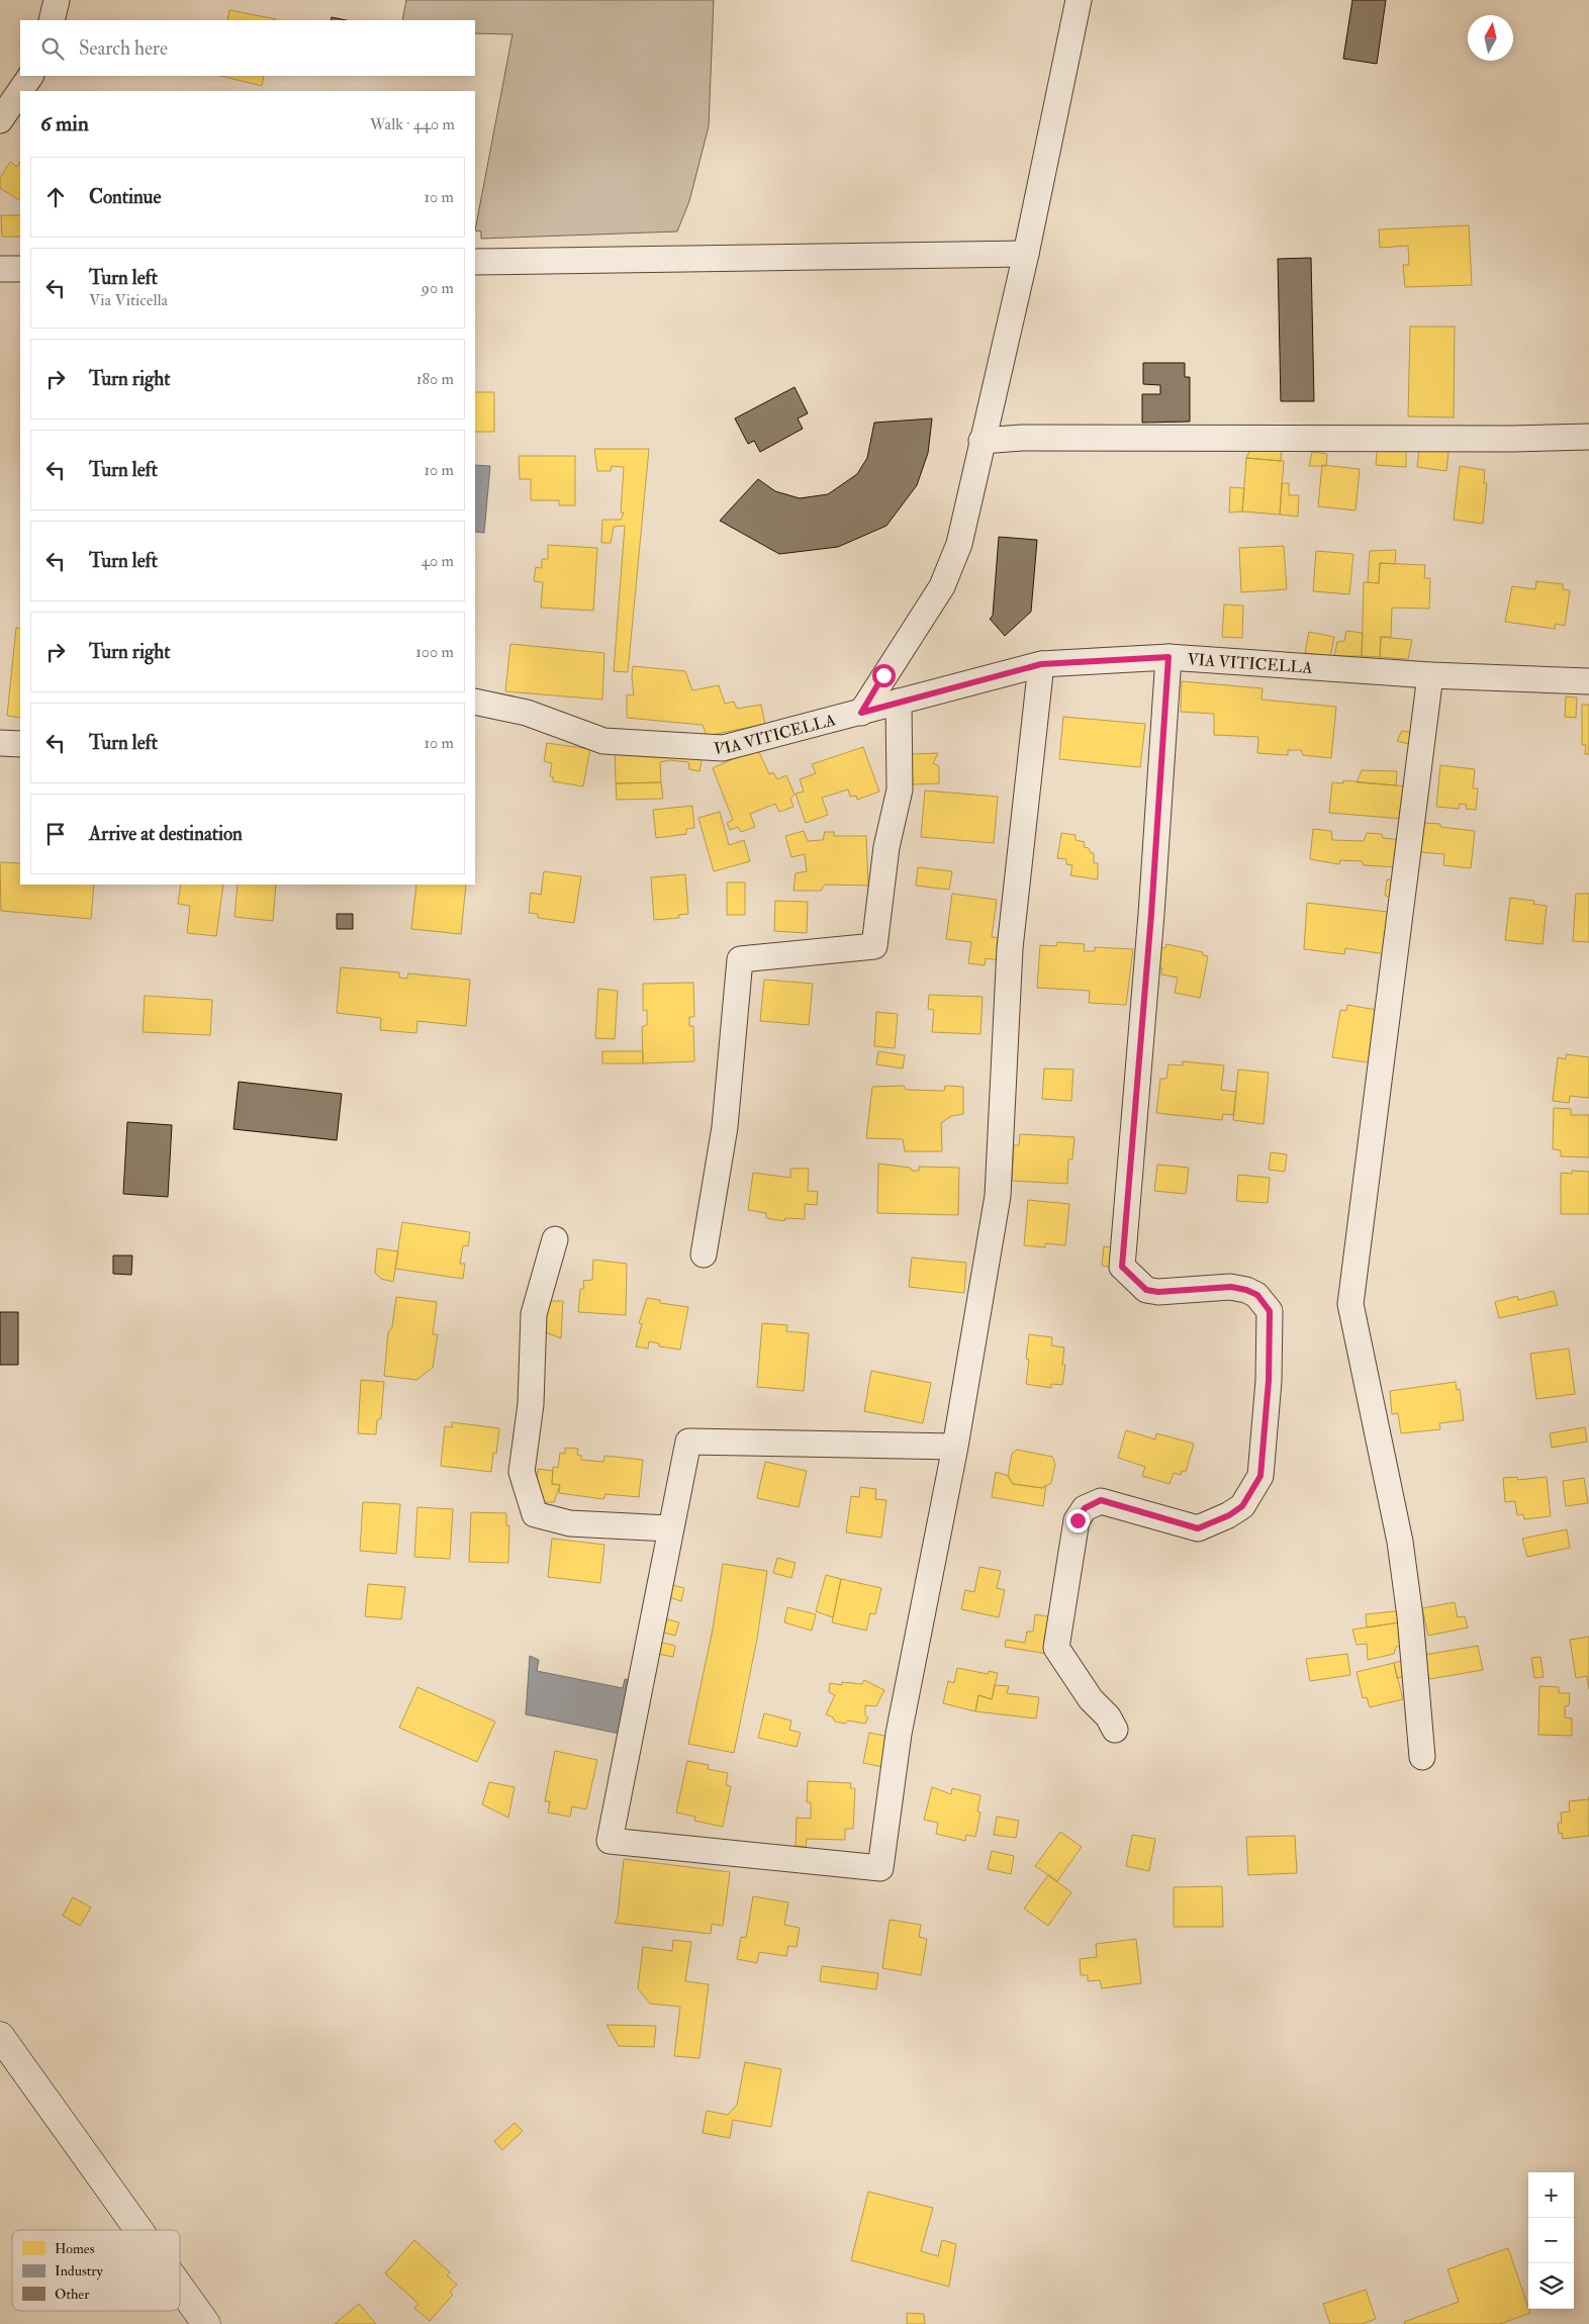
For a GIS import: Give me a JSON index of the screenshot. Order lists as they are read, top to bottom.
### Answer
{
  "streets": {
    "street": ["VIA VITICELLA"]
  },
  "legend": ["Homes", "Industry", "Other"],
  "north": "top",
  "page": {
    "search": "Search here",
    "heading": ["6 min", "Walk · 440 m"],
    "list": [
      ["Continue", "10 m"],
      ["Turn left", "Via Viticella", "90 m"],
      ["Turn right", "180 m"],
      ["Turn left", "10 m"],
      ["Turn left", "40 m"],
      ["Turn right", "100 m"],
      ["Turn left", "10 m"],
      "Arrive at destination"
    ],
    "map_buttons": ["+", "−"]
  }
}
